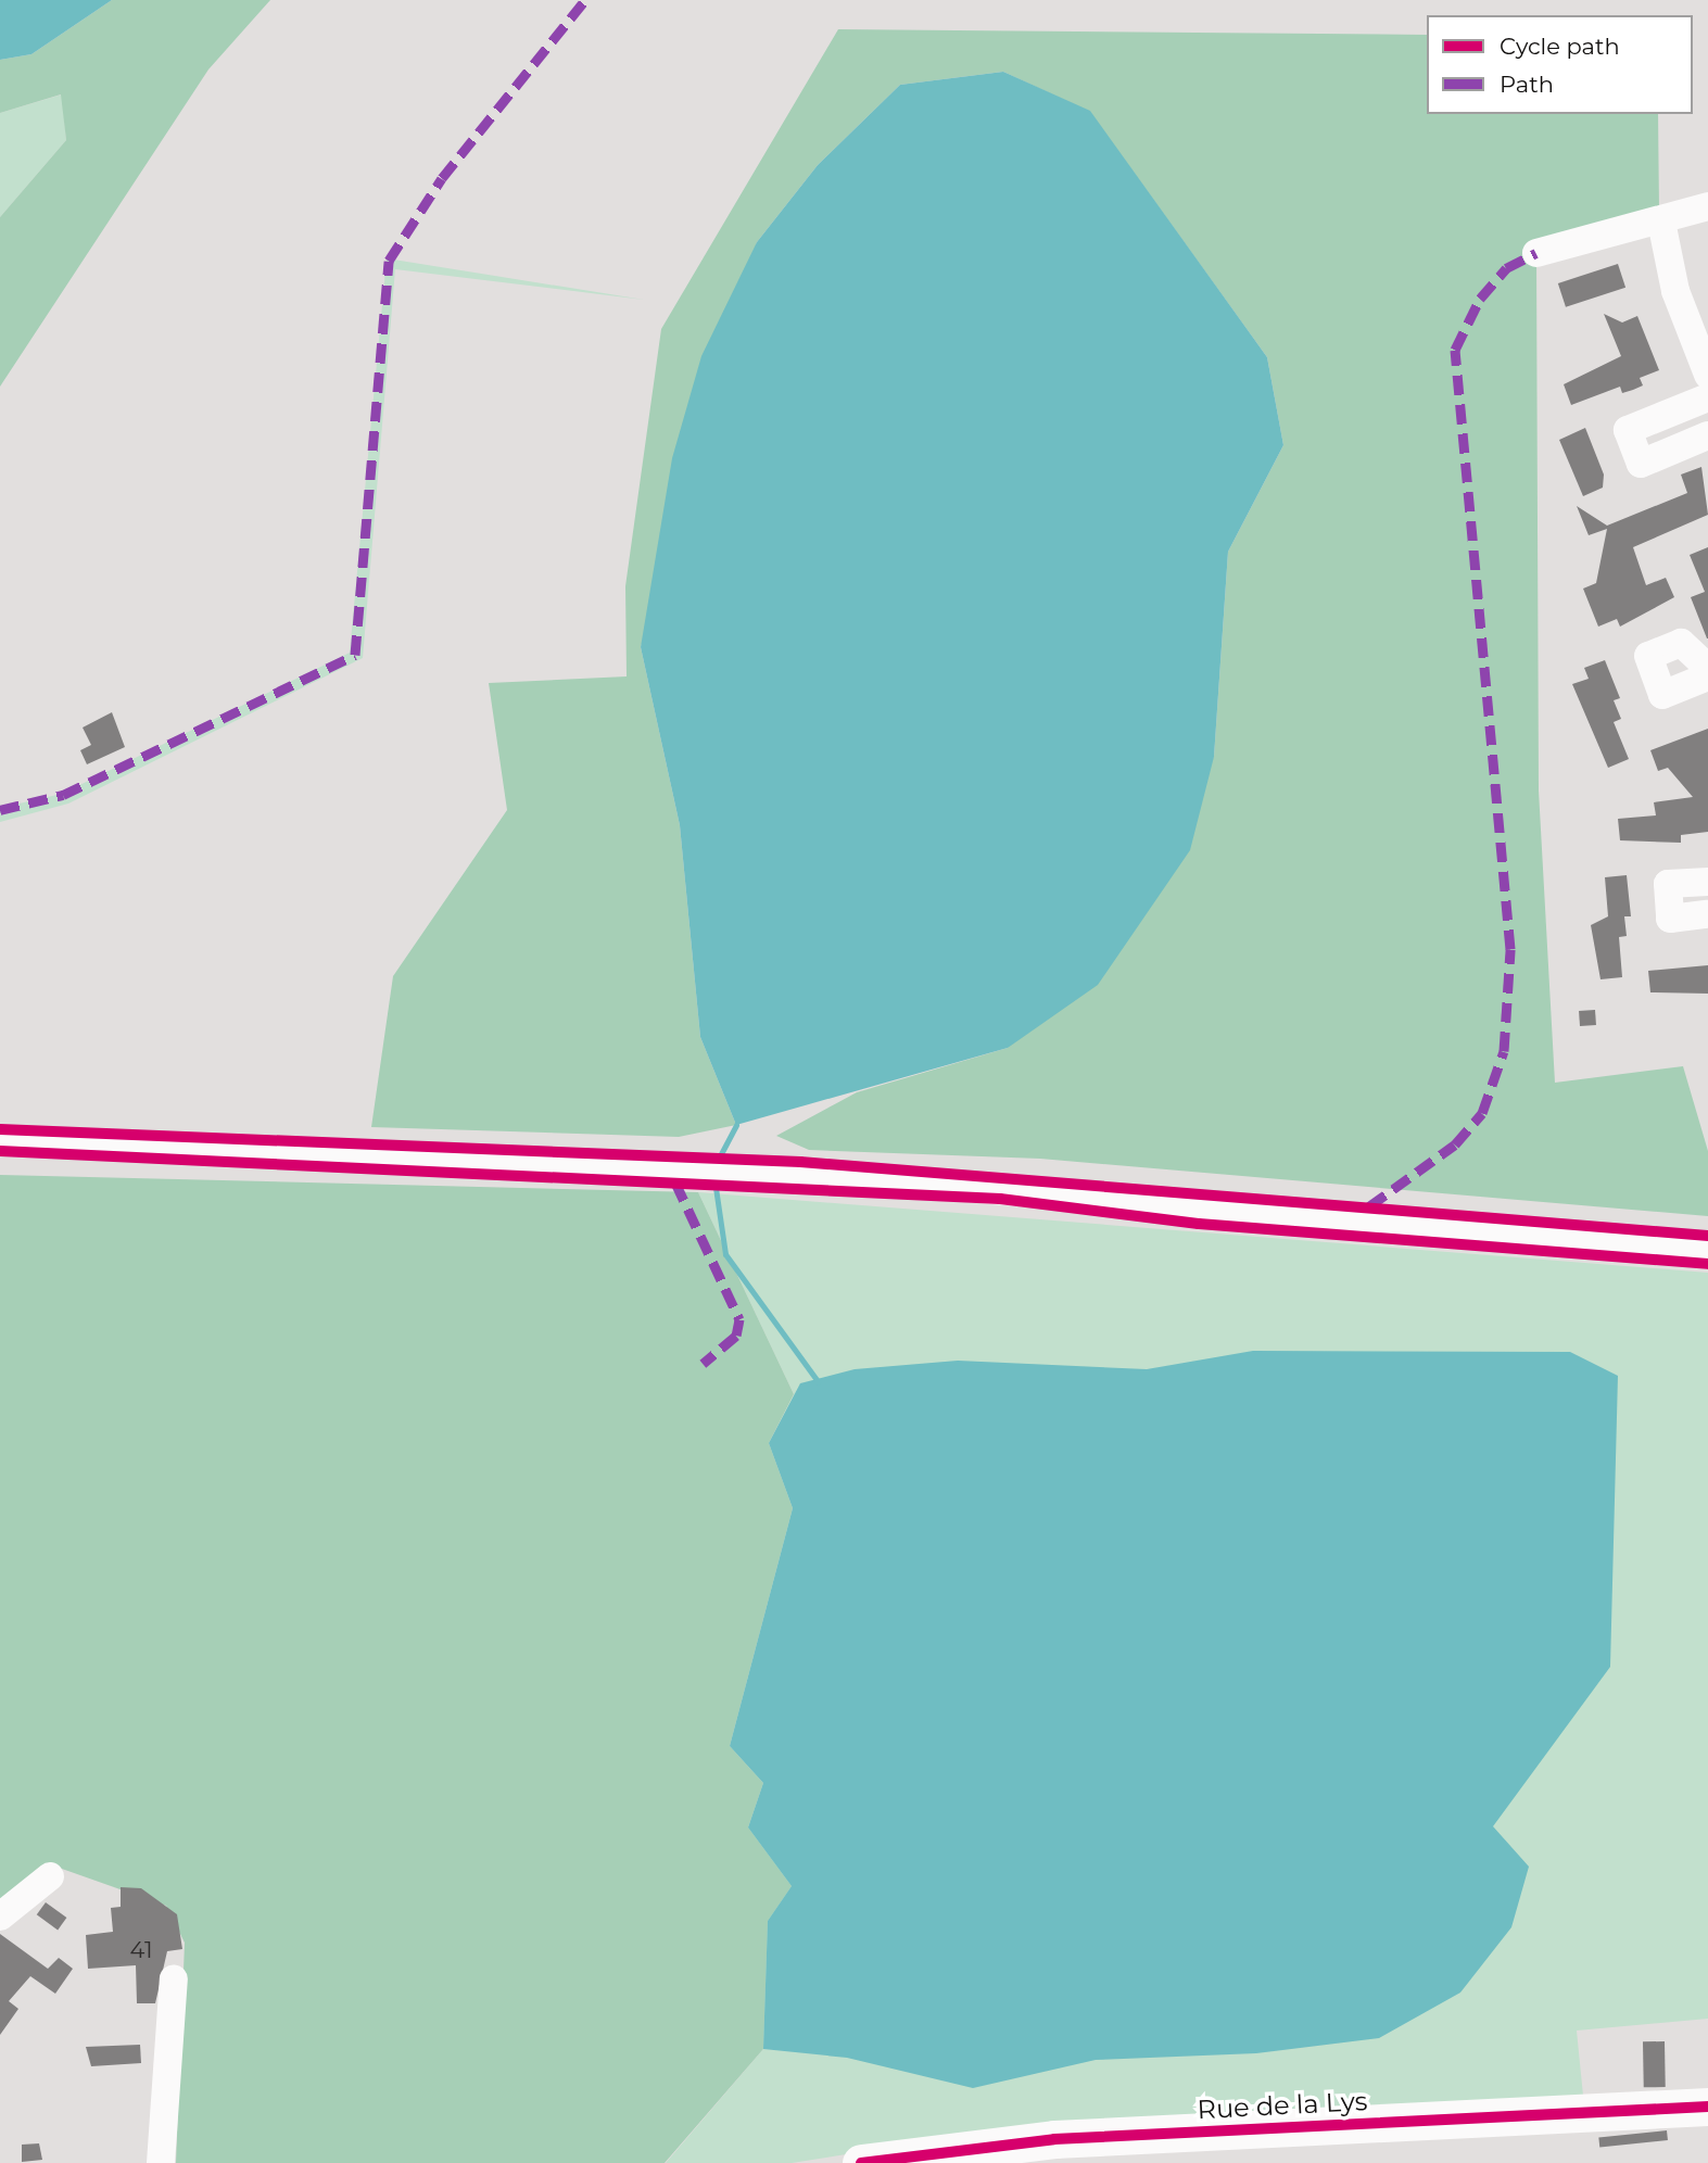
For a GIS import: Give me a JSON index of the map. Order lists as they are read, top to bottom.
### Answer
{
  "streets": {
    "main road": ["Rue de la Lys"]
  },
  "house_numbers": ["41"],
  "legend": ["Cycle path", "Path"]
}
